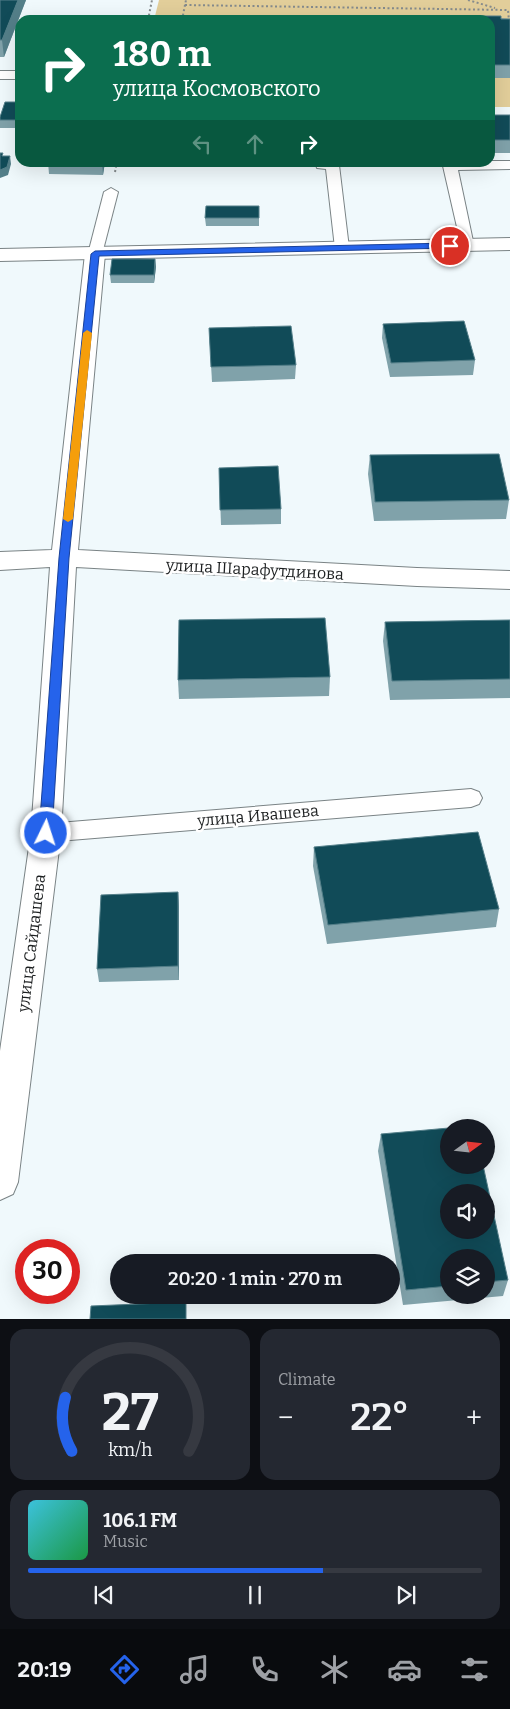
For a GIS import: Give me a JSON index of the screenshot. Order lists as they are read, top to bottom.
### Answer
{
  "streets": {
    "street": ["улица Шарафутдинова", "улица Сайдашева"],
    "lane": ["улица Ивашева"]
  },
  "crossings": [
    ["улица Шарафутдинова", "улица Сайдашева"],
    ["улица Ивашева", "улица Сайдашева"]
  ],
  "north": "right",
  "page": {
    "turn": ["180 m", "улица Космовского"],
    "limit": "30",
    "trip": "20:20 · 1 min · 270 m",
    "tile": "Climate",
    "heat": ["−", "22°", "+"],
    "song": ["106.1 FM", "Music"],
    "tabs": "20:19",
    "gauge": ["27", "km/h"]
  }
}
